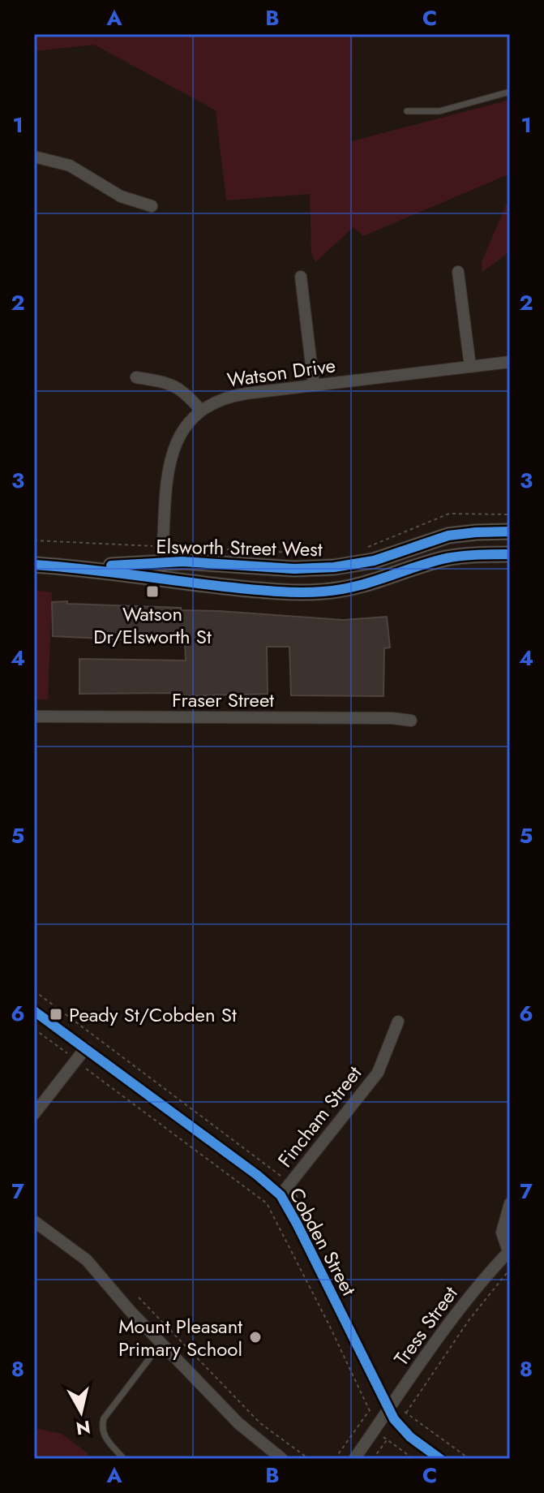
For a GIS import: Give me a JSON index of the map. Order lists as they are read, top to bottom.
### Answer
{
  "streets": {
    "street": [
      "Watson Drive",
      "Elsworth Street West",
      "Fraser Street",
      "Fincham Street",
      "Cobden Street",
      "Tress Street"
    ]
  },
  "crossings": [
    ["Watson Drive", "Elsworth Street West"],
    ["Fincham Street", "Cobden Street"],
    ["Cobden Street", "Tress Street"]
  ],
  "places": {
    "transit": ["Watson Dr/Elsworth St", "Peady St/Cobden St"],
    "other": ["Mount Pleasant Primary School"]
  },
  "north": "bottom",
  "grid": {
    "columns": ["A", "B", "C"],
    "rows": [
      "1",
      "2",
      "3",
      "4",
      "5",
      "6",
      "7",
      "8"
    ]
  }
}
